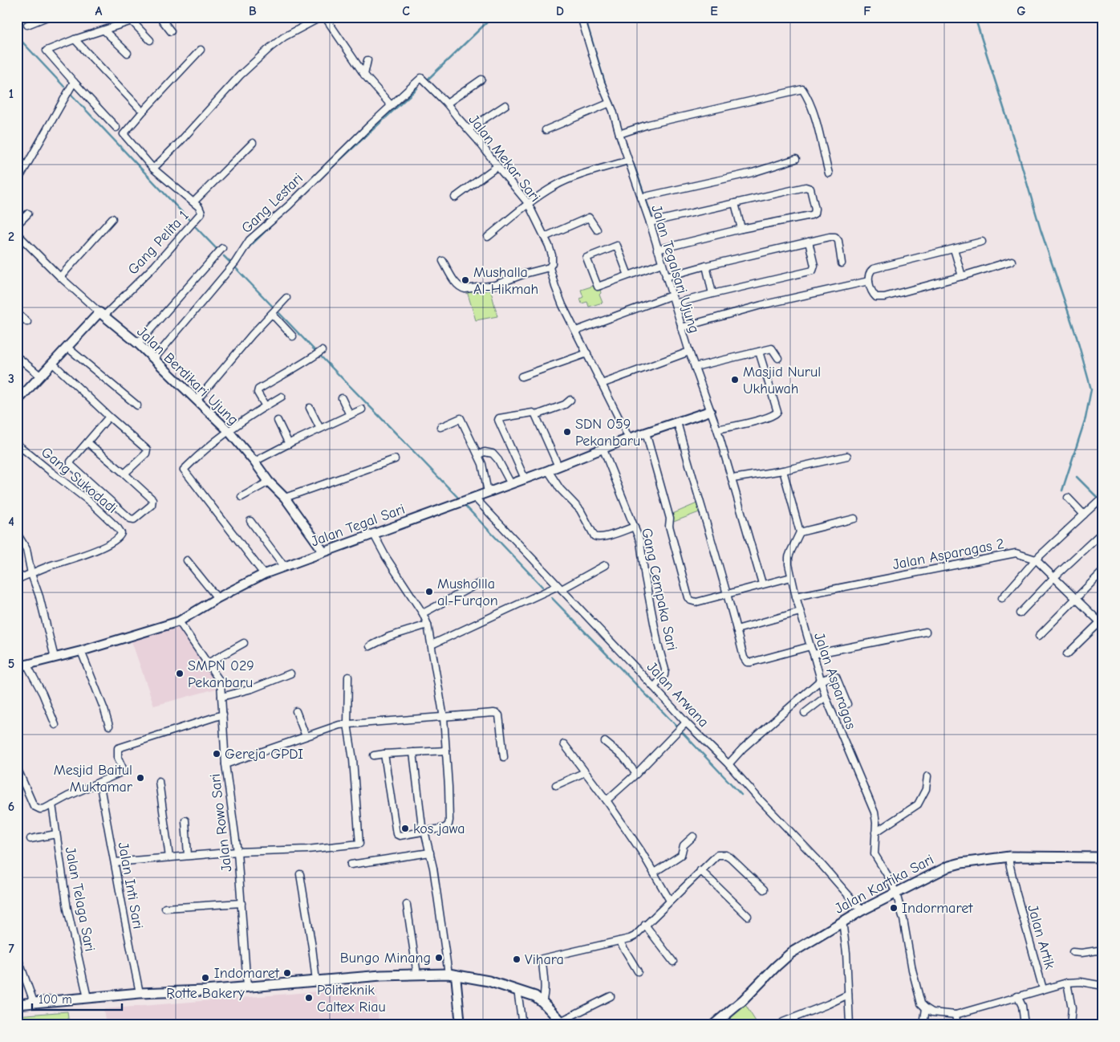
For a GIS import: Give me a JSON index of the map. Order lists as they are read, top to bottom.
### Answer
{
  "streets": {
    "main road": ["Jalan Kartika Sari"],
    "street": [
      "Jalan Mekar Sari",
      "Gang Lestari",
      "Gang Pelita 1",
      "Jalan Tegalsari Ujung",
      "Jalan Berdikari Ujung",
      "Gang Sukodadi",
      "Jalan Tegal Sari",
      "Jalan Asparagas 2",
      "Gang Cempaka Sari",
      "Jalan Asparagas",
      "Jalan Arwana",
      "Jalan Rowo Sari",
      "Jalan Inti Sari",
      "Jalan Telaga Sari",
      "Jalan Artik"
    ]
  },
  "crossings": [
    ["Jalan Mekar Sari", "Gang Lestari"],
    ["Jalan Mekar Sari", "Jalan Tegal Sari"],
    ["Gang Lestari", "Jalan Berdikari Ujung"],
    ["Gang Pelita 1", "Jalan Berdikari Ujung"],
    ["Jalan Tegalsari Ujung", "Jalan Tegal Sari"],
    ["Jalan Berdikari Ujung", "Jalan Tegal Sari"],
    ["Jalan Tegal Sari", "Gang Cempaka Sari"],
    ["Jalan Tegal Sari", "Jalan Asparagas"],
    ["Jalan Tegal Sari", "Jalan Arwana"],
    ["Jalan Tegal Sari", "Jalan Rowo Sari"],
    ["Jalan Asparagas 2", "Jalan Asparagas"],
    ["Gang Cempaka Sari", "Jalan Arwana"],
    ["Jalan Asparagas", "Jalan Kartika Sari"],
    ["Jalan Arwana", "Jalan Kartika Sari"],
    ["Jalan Kartika Sari", "Jalan Artik"]
  ],
  "places": [
    "Mushalla Al-Hikmah",
    "Masjid Nurul Ukhuwah",
    "SDN 059 Pekanbaru",
    "Mushollla al-Furqon",
    "SMPN 029 Pekanbaru",
    "Gereja GPDI",
    "Mesjid Baitul Muktamar",
    "kos jawa",
    "Indormaret",
    "Bungo Minang",
    "Vihara",
    "Indomaret",
    "Rotte Bakery",
    "Politeknik Caltex Riau"
  ],
  "scale_bar": "100 m",
  "grid": {
    "columns": [
      "A",
      "B",
      "C",
      "D",
      "E",
      "F",
      "G"
    ],
    "rows": [
      "1",
      "2",
      "3",
      "4",
      "5",
      "6",
      "7"
    ]
  }
}
